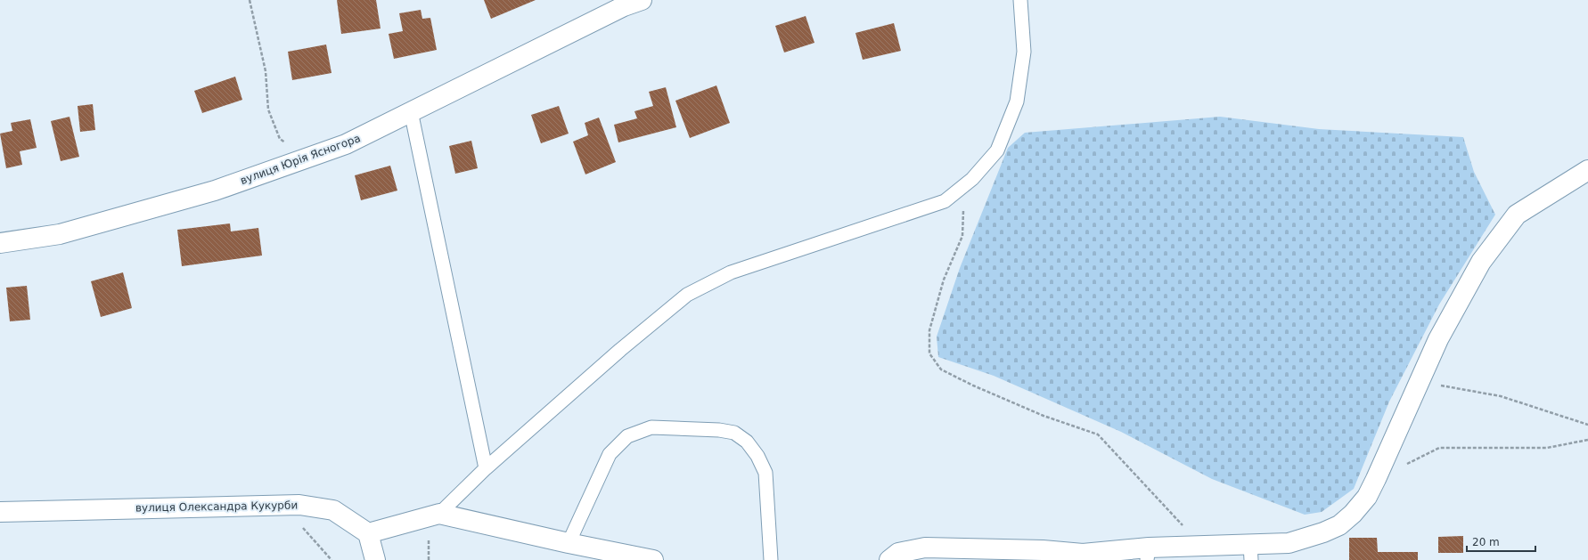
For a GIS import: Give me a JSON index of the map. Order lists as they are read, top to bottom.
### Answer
{
  "streets": {
    "street": ["вулиця Юрія Ясногора", "вулиця Олександра Кукурби"]
  },
  "scale_bar": "20 m"
}
